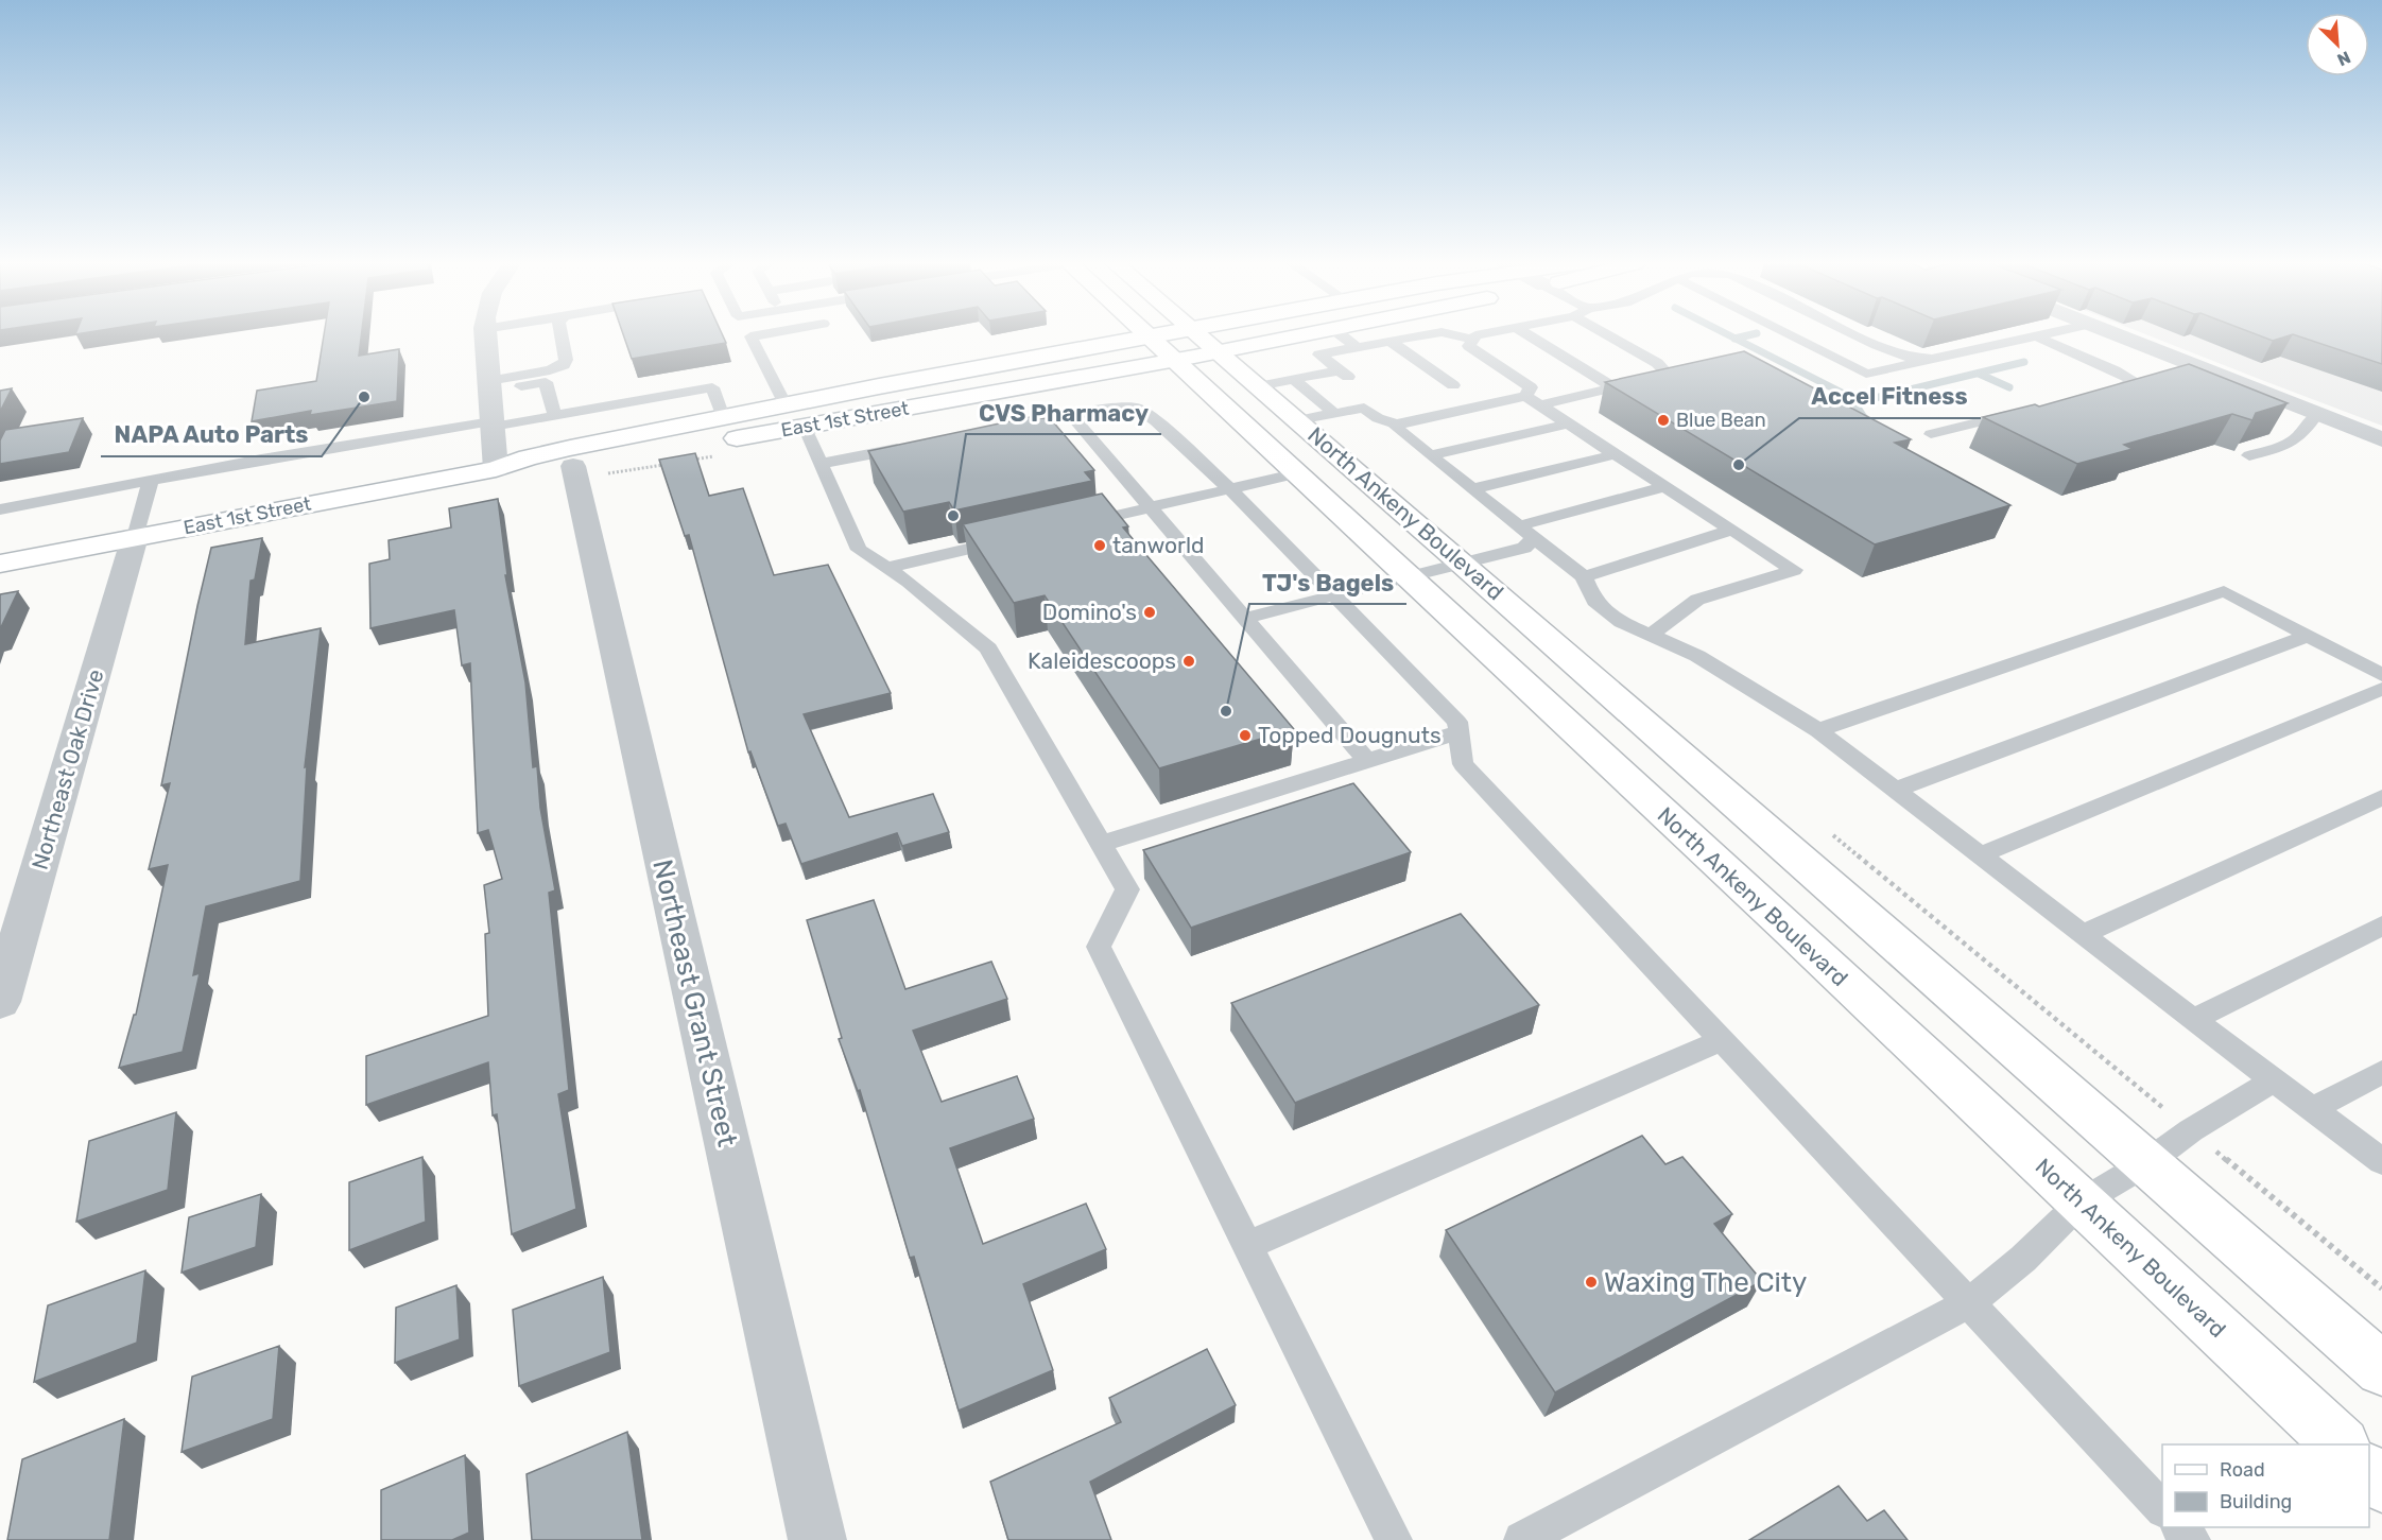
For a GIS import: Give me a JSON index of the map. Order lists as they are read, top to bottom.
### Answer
{
  "streets": {
    "main road": ["East 1st Street", "North Ankeny Boulevard"],
    "street": ["Northeast Oak Drive", "Northeast Grant Street"]
  },
  "crossings": [
    ["East 1st Street", "North Ankeny Boulevard"],
    ["East 1st Street", "Northeast Oak Drive"],
    ["East 1st Street", "Northeast Grant Street"]
  ],
  "places": [
    "NAPA Auto Parts",
    "Blue Bean",
    "Accel Fitness",
    "CVS Pharmacy",
    "tanworld",
    "Domino's",
    "Kaleidescoops",
    "TJ's Bagels",
    "Topped Dougnuts",
    "Waxing The City"
  ],
  "legend": ["Road", "Building"],
  "north": "bottom right"
}
